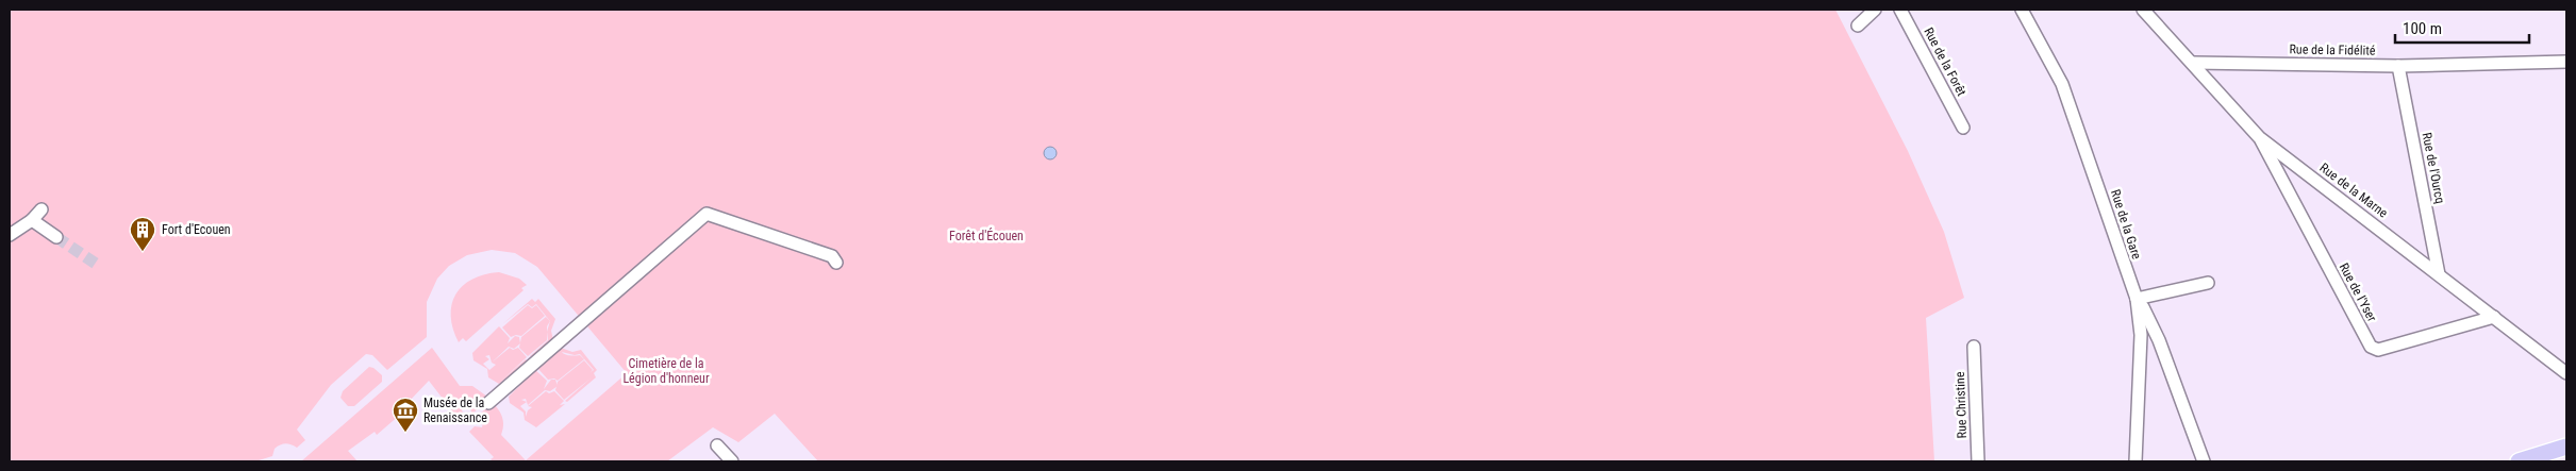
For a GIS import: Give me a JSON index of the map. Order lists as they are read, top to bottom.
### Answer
{
  "streets": {
    "street": [
      "Rue de la Fidélité",
      "Rue de la Forêt",
      "Rue de l'Ourcq",
      "Rue de la Marne",
      "Rue de la Gare",
      "Rue de l'Yser",
      "Rue Christine"
    ]
  },
  "crossings": [
    ["Rue de la Fidélité", "Rue de l'Ourcq"],
    ["Rue de la Fidélité", "Rue de la Marne"],
    ["Rue de l'Ourcq", "Rue de la Marne"],
    ["Rue de la Marne", "Rue de l'Yser"]
  ],
  "parks": ["Forêt d'Écouen", "Cimetière de la Légion d'honneur"],
  "places": {
    "building": ["Fort d'Ecouen"],
    "museum": ["Musée de la Renaissance"]
  },
  "scale_bar": "100 m"
}
